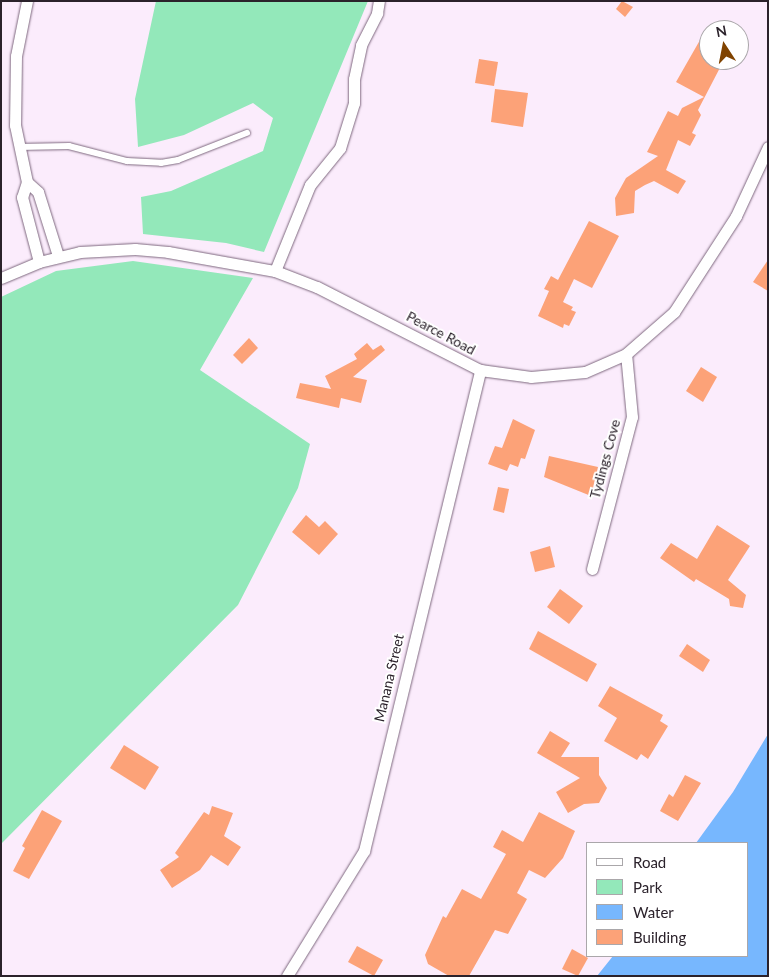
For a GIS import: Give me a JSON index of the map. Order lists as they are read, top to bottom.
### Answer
{
  "streets": {
    "street": ["Pearce Road", "Tydings Cove", "Manana Street"]
  },
  "crossings": [
    ["Pearce Road", "Tydings Cove"],
    ["Pearce Road", "Manana Street"]
  ],
  "legend": [
    "Road",
    "Park",
    "Water",
    "Building"
  ],
  "north": "top"
}
